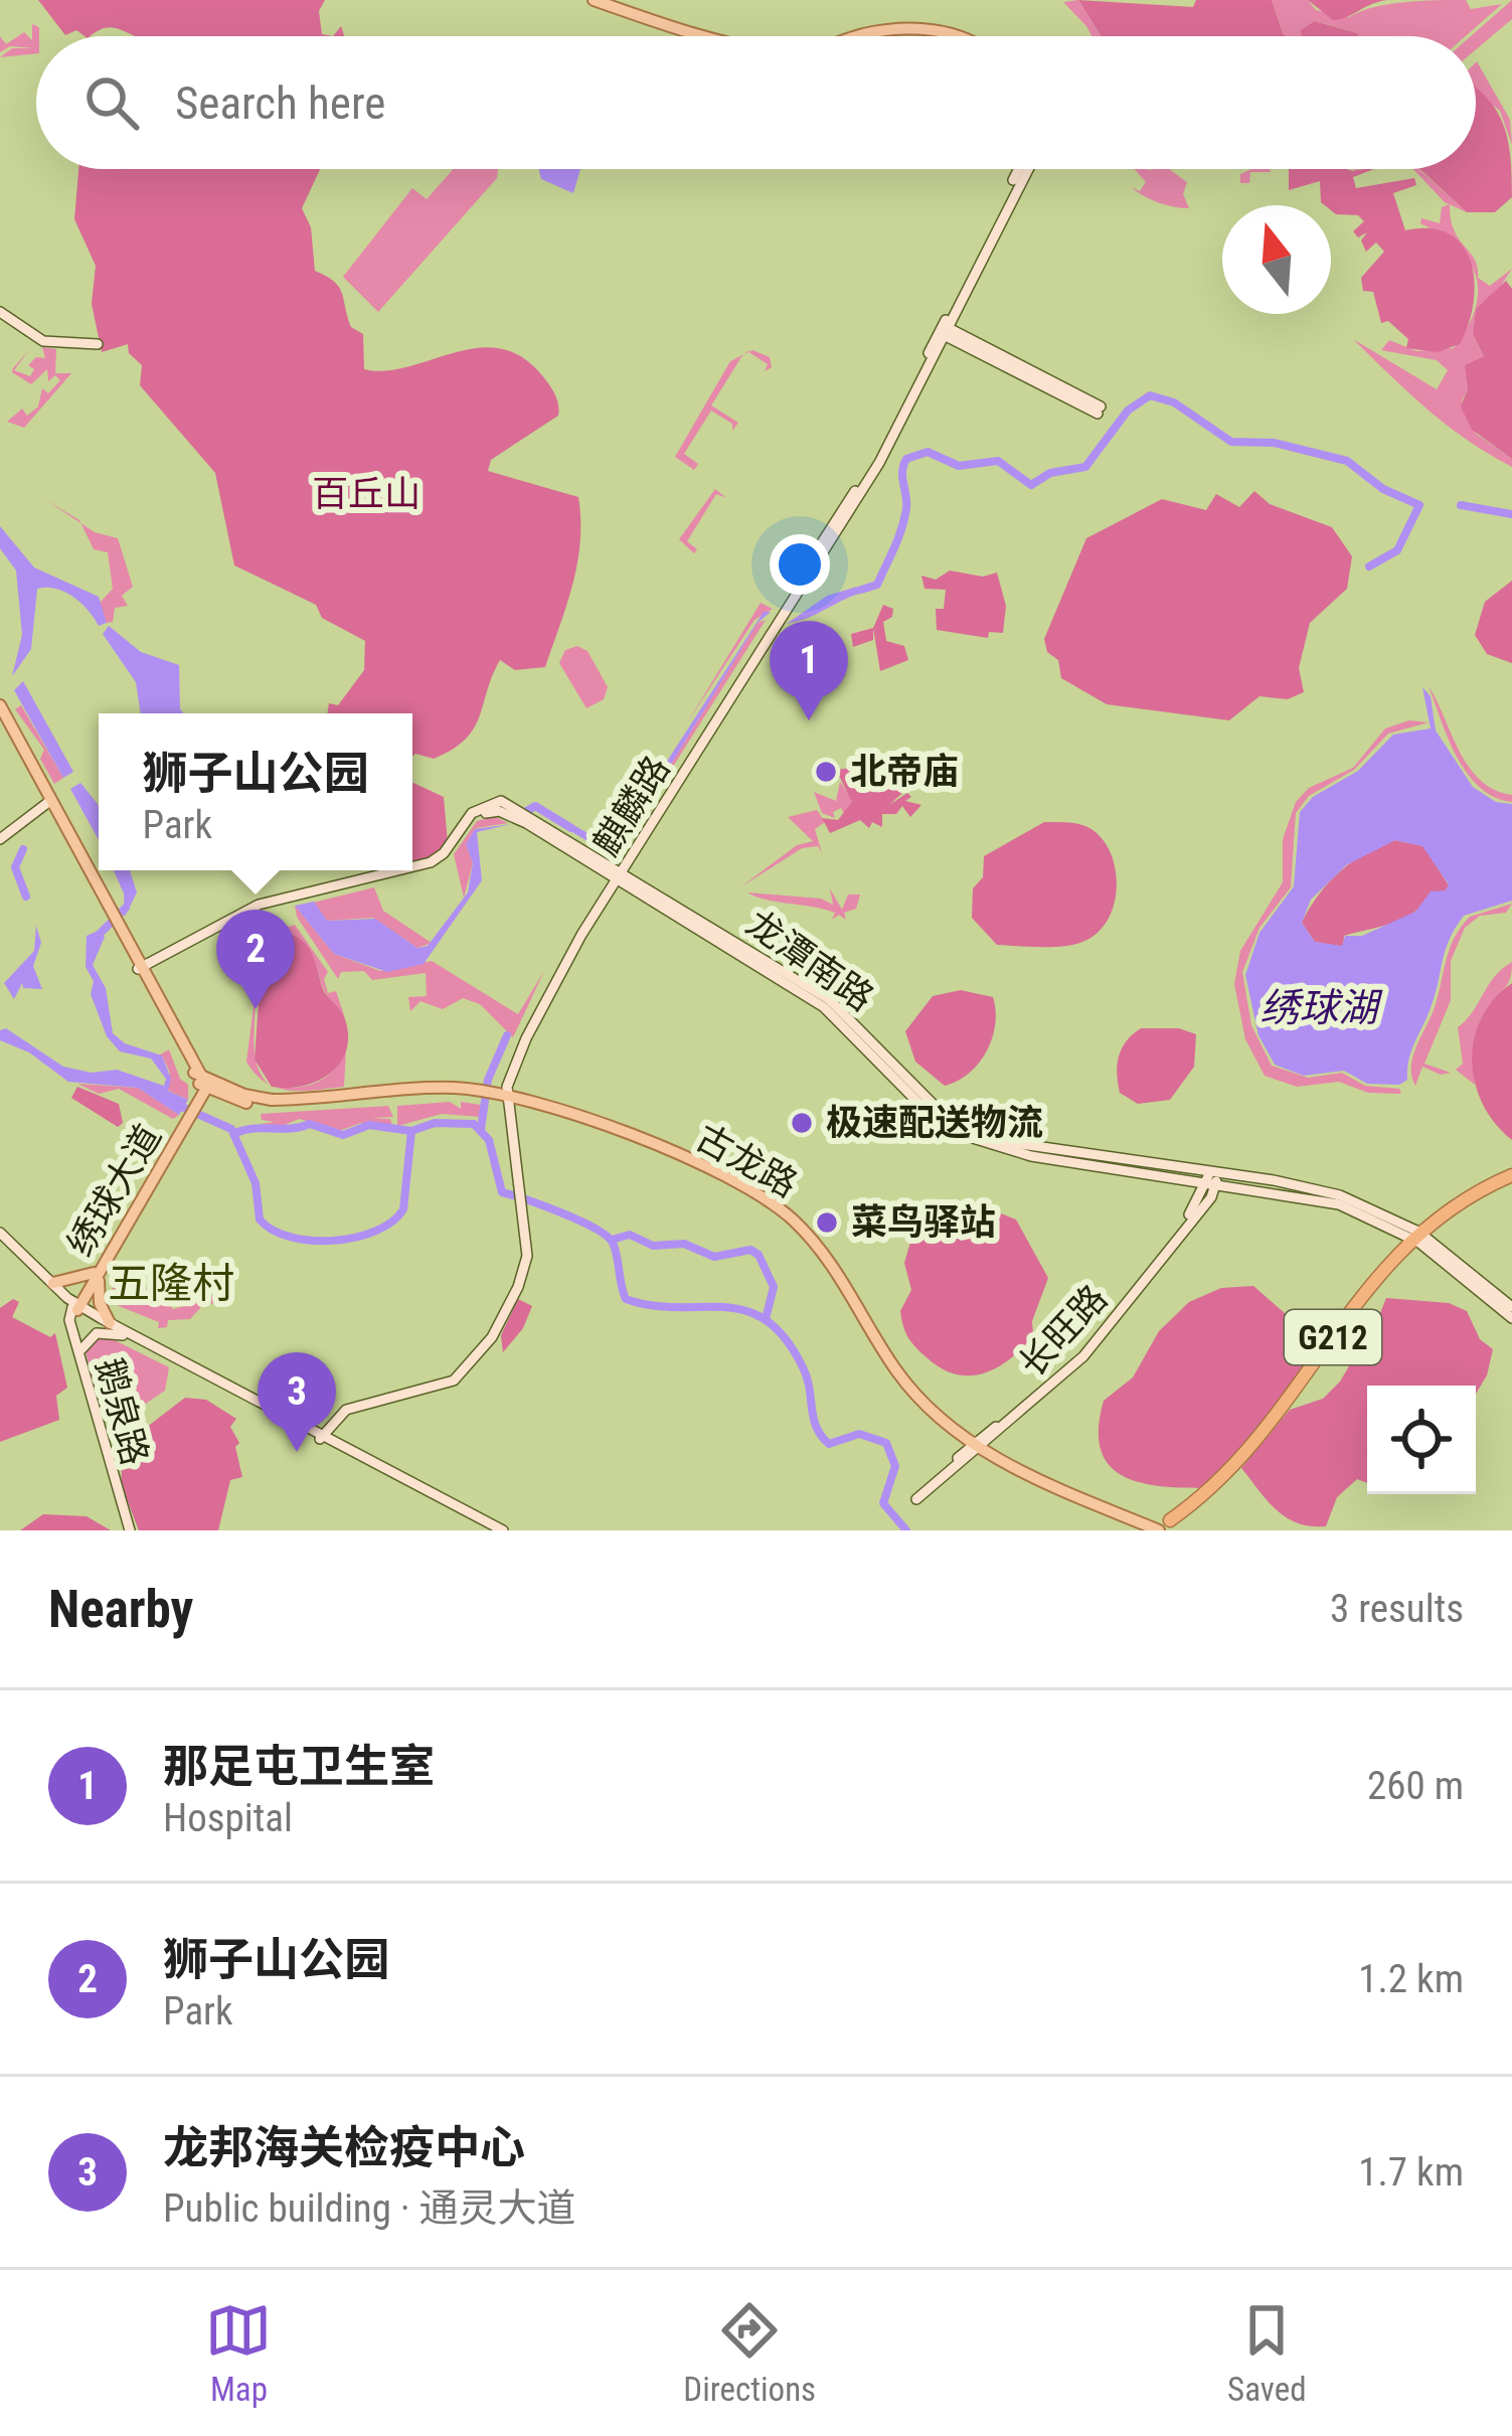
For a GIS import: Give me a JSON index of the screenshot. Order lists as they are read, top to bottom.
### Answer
{
  "streets": {
    "highway": ["G212"],
    "main road": [
      "麒麟路",
      "龙潭南路",
      "古龙路",
      "绣球大道",
      "长旺路",
      "鹅泉路"
    ]
  },
  "crossings": [
    ["麒麟路", "龙潭南路"],
    ["麒麟路", "古龙路"],
    ["龙潭南路", "长旺路"],
    ["龙潭南路", "G212"],
    ["古龙路", "长旺路"],
    ["古龙路", "G212"],
    ["绣球大道", "鹅泉路"]
  ],
  "districts": ["五隆村"],
  "water": ["绣球湖"],
  "parks": ["百丘山"],
  "places": ["北帝庙", "极速配送物流", "菜鸟驿站"],
  "north": "top",
  "page": {
    "search": "Search here",
    "pins": ["1", "2", "3"],
    "popup": ["狮子山公园", "Park"],
    "heading": ["Nearby", "3 results"],
    "list": [
      {
        "mark": "1",
        "name": "那足屯卫生室",
        "note": "Hospital",
        "value": "260 m"
      },
      {
        "mark": "2",
        "name": "狮子山公园",
        "note": "Park",
        "value": "1.2 km"
      },
      {
        "mark": "3",
        "name": "龙邦海关检疫中心",
        "note": "Public building · 通灵大道",
        "value": "1.7 km"
      }
    ],
    "nav": ["Map", "Directions", "Saved"]
  }
}
